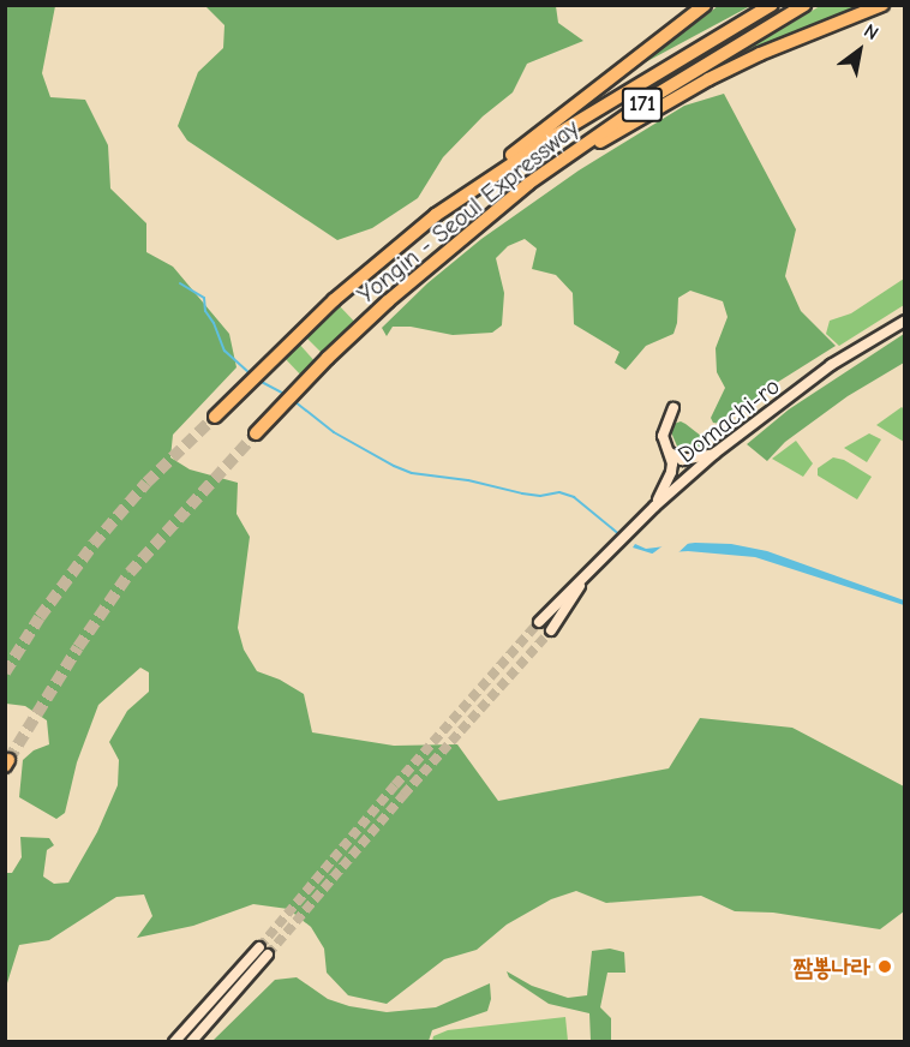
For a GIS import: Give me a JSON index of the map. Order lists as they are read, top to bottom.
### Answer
{
  "streets": {
    "highway": ["171", "Yongin - Seoul Expressway"],
    "main road": ["Domachi-ro"]
  },
  "places": ["짬뽕나라"],
  "north": "top right"
}
